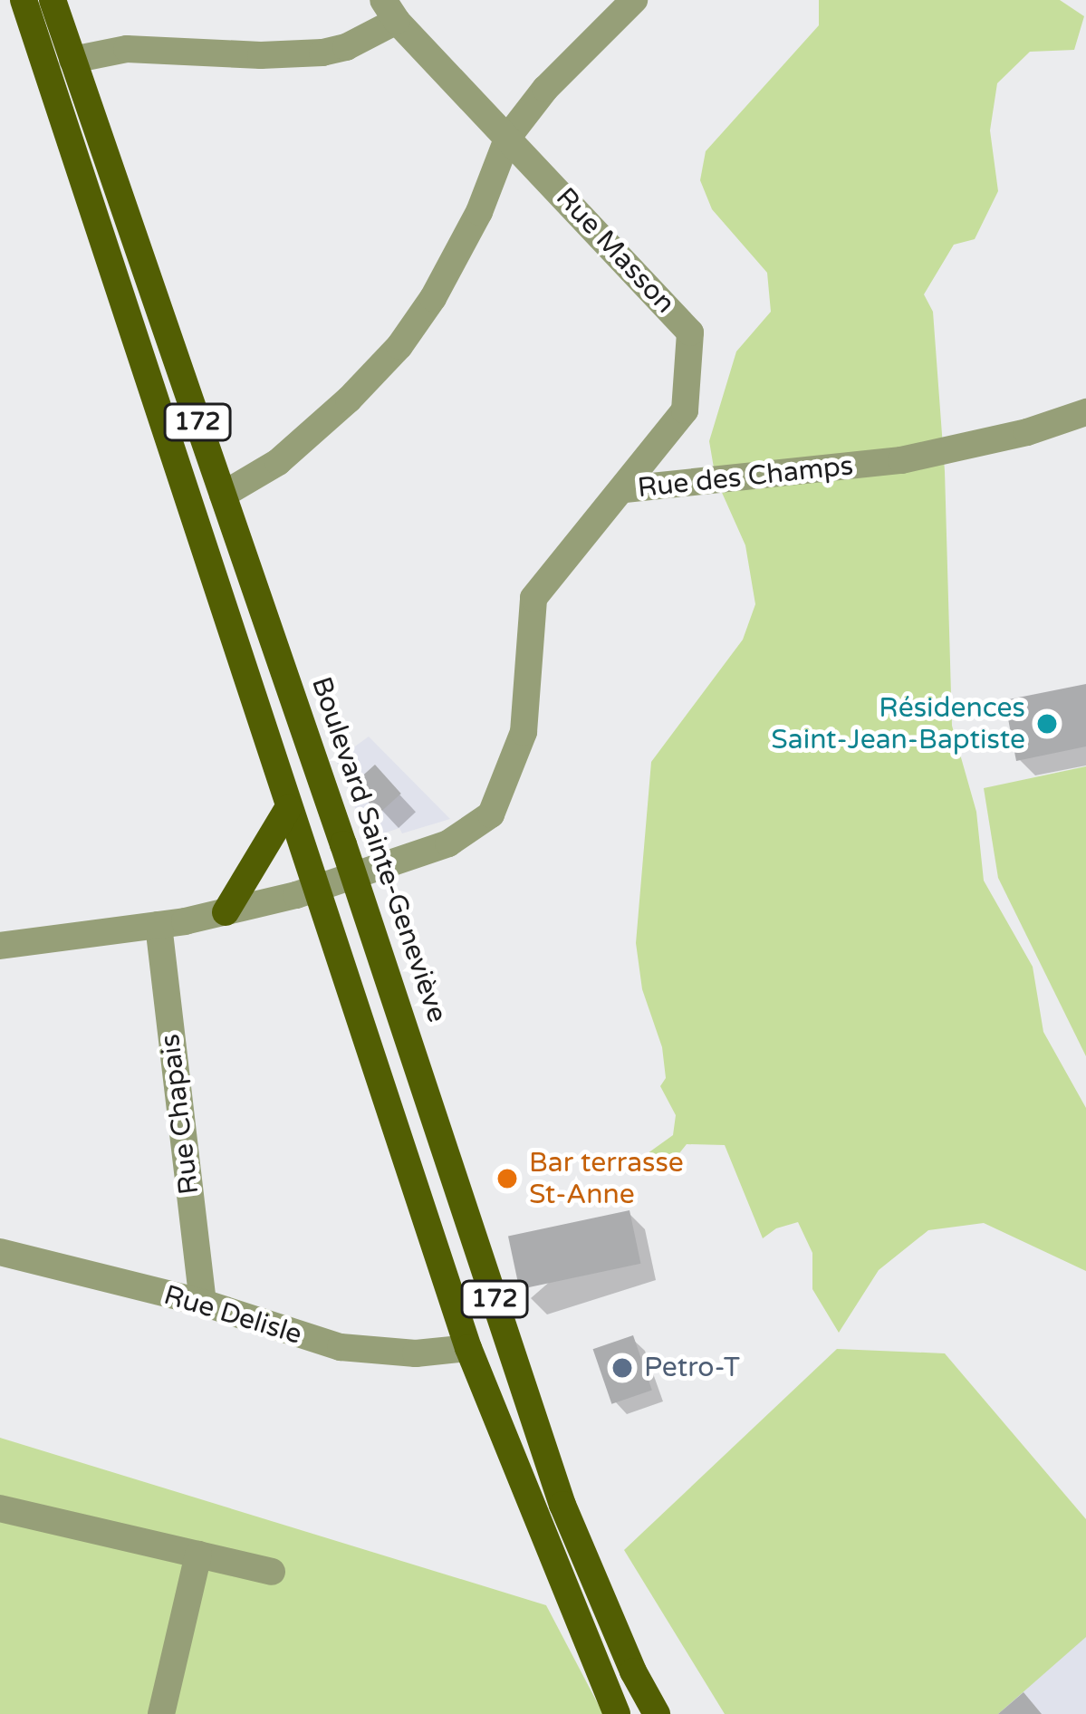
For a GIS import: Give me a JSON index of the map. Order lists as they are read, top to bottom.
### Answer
{
  "streets": {
    "main road": ["172", "Boulevard Sainte-Geneviève"],
    "street": [
      "Rue Masson",
      "Rue des Champs",
      "Rue Chapais",
      "Rue Delisle"
    ]
  },
  "crossings": [
    ["Rue Masson", "Rue des Champs"],
    ["172", "Rue des Champs"],
    ["172", "Rue Delisle"],
    ["Rue des Champs", "Boulevard Sainte-Geneviève"],
    ["Rue des Champs", "Rue Chapais"],
    ["Rue Chapais", "Rue Delisle"]
  ],
  "places": ["Résidences Saint-Jean-Baptiste", "Bar terrasse St-Anne", "Petro-T"]
}
